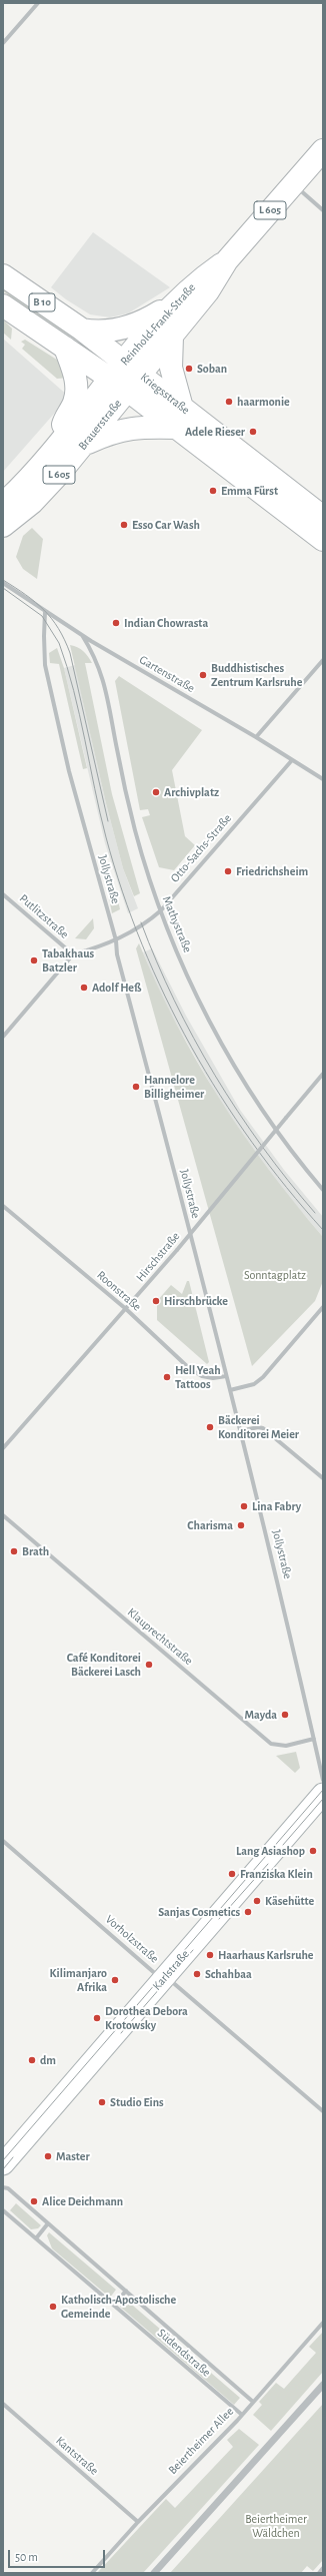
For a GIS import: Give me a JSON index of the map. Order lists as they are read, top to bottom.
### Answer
{
  "streets": {
    "main road": [
      "L 605",
      "B 10",
      "Reinhold-Frank-Straße",
      "Kriegsstraße",
      "Brauerstraße",
      "Karlstraße"
    ],
    "street": [
      "Gartenstraße",
      "Otto-Sachs-Straße",
      "Jollystraße",
      "Putlitzstraße",
      "Mathystraße",
      "Hirschstraße",
      "Roonstraße",
      "Klauprechtstraße",
      "Vorholzstraße",
      "Südendstraße",
      "Beiertheimer Allee",
      "Kantstraße"
    ]
  },
  "crossings": [
    ["Reinhold-Frank-Straße", "Kriegsstraße"],
    ["Reinhold-Frank-Straße", "Brauerstraße"],
    ["Kriegsstraße", "Brauerstraße"],
    ["Gartenstraße", "Otto-Sachs-Straße"],
    ["Gartenstraße", "Jollystraße"],
    ["Gartenstraße", "Mathystraße"],
    ["Otto-Sachs-Straße", "Jollystraße"],
    ["Otto-Sachs-Straße", "Putlitzstraße"],
    ["Otto-Sachs-Straße", "Mathystraße"],
    ["Jollystraße", "Putlitzstraße"],
    ["Jollystraße", "Roonstraße"],
    ["Jollystraße", "Klauprechtstraße"],
    ["Hirschstraße", "Roonstraße"],
    ["Vorholzstraße", "Karlstraße"],
    ["Südendstraße", "Beiertheimer Allee"],
    ["Beiertheimer Allee", "Kantstraße"]
  ],
  "parks": ["Sonntagplatz", "Beiertheimer Wäldchen"],
  "places": [
    "Soban",
    "haarmonie",
    "Adele Rieser",
    "Emma Fürst",
    "Esso Car Wash",
    "Indian Chowrasta",
    "Buddhistisches Zentrum Karlsruhe",
    "Archivplatz",
    "Friedrichsheim",
    "Tabakhaus Batzler",
    "Adolf Heß",
    "Hannelore Billigheimer",
    "Hirschbrücke",
    "Hell Yeah Tattoos",
    "Bäckerei Konditorei Meier",
    "Lina Fabry",
    "Charisma",
    "Brath",
    "Café Konditorei Bäckerei Lasch",
    "Mayda",
    "Lang Asiashop",
    "Franziska Klein",
    "Käsehütte",
    "Sanjas Cosmetics",
    "Haarhaus Karlsruhe",
    "Schahbaa",
    "Kilimanjaro Afrika",
    "Dorothea Debora Krotowsky",
    "dm",
    "Studio Eins",
    "Master",
    "Alice Deichmann",
    "Katholisch-Apostolische Gemeinde"
  ],
  "scale_bar": "50 m"
}
